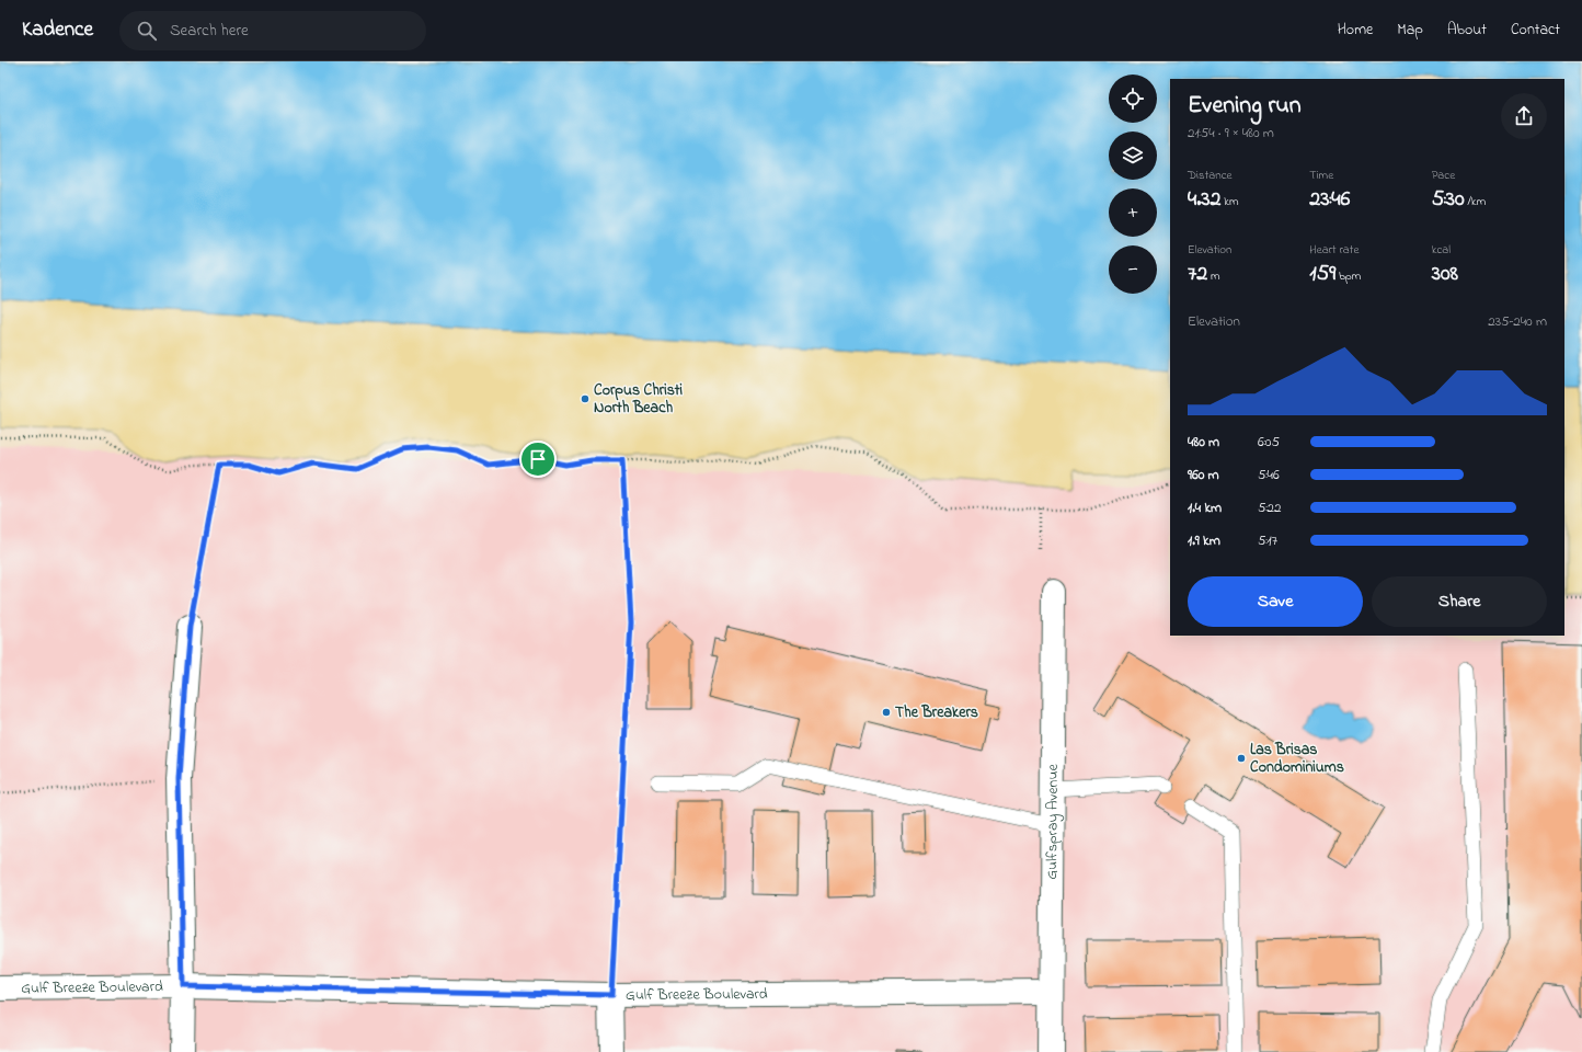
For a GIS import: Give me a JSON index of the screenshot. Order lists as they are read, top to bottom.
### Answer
{
  "streets": {
    "street": ["Gulfspray Avenue", "Gulf Breeze Boulevard"]
  },
  "crossings": [
    ["Gulfspray Avenue", "Gulf Breeze Boulevard"]
  ],
  "places": ["Corpus Christi North Beach", "The Breakers", "Las Brisas Condominiums"],
  "page": {
    "header": "Kadence",
    "search": "Search here",
    "nav": [
      "Home",
      "Map",
      "About",
      "Contact"
    ],
    "map_buttons": ["+", "−"],
    "heading": ["Evening run", "21:54 · 9 × 480 m"],
    "stats": [
      ["Distance", "4.32 km"],
      ["Time", "23:46"],
      ["Pace", "5:30 /km"],
      ["Elevation", "72 m"],
      ["Heart rate", "159 bpm"],
      ["kcal", "308"]
    ],
    "chart": ["Elevation", "235–240 m"],
    "list": [
      {
        "name": "480 m",
        "note": "6:05"
      },
      {
        "name": "960 m",
        "note": "5:46"
      },
      {
        "name": "1.4 km",
        "note": "5:22"
      },
      {
        "name": "1.9 km",
        "note": "5:17"
      }
    ],
    "buttons": ["Save", "Share"]
  }
}
